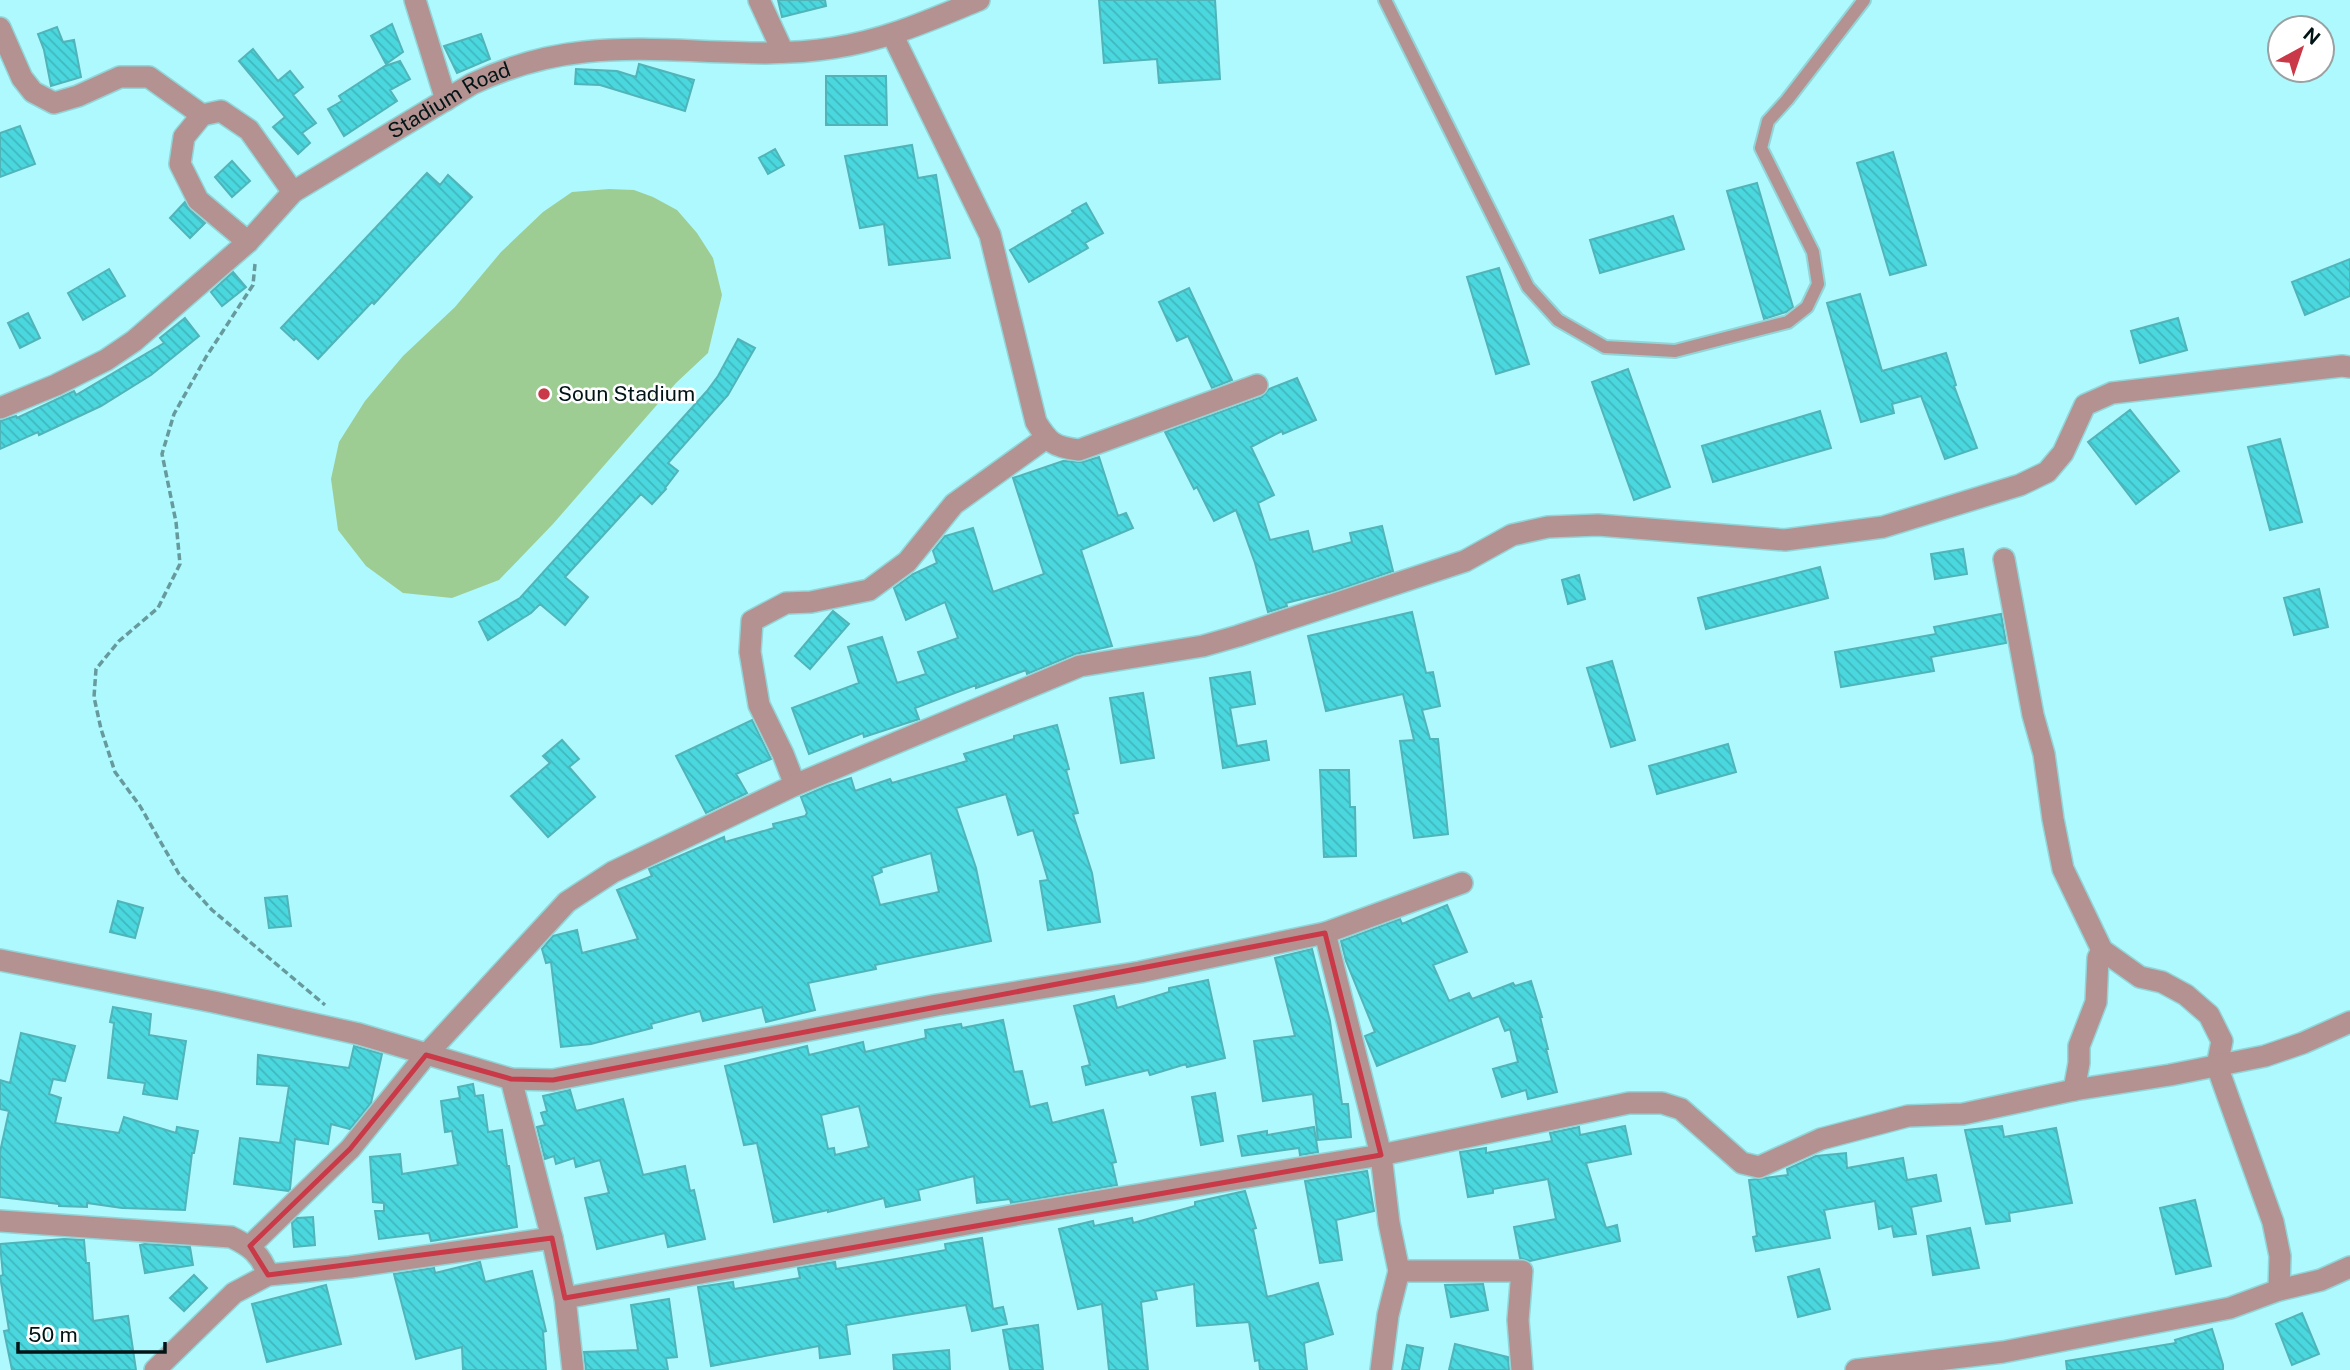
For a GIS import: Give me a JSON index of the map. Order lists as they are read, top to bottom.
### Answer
{
  "streets": {
    "street": ["Stadium Road"]
  },
  "places": ["Soun Stadium"],
  "scale_bar": "50 m",
  "north": "top right"
}
